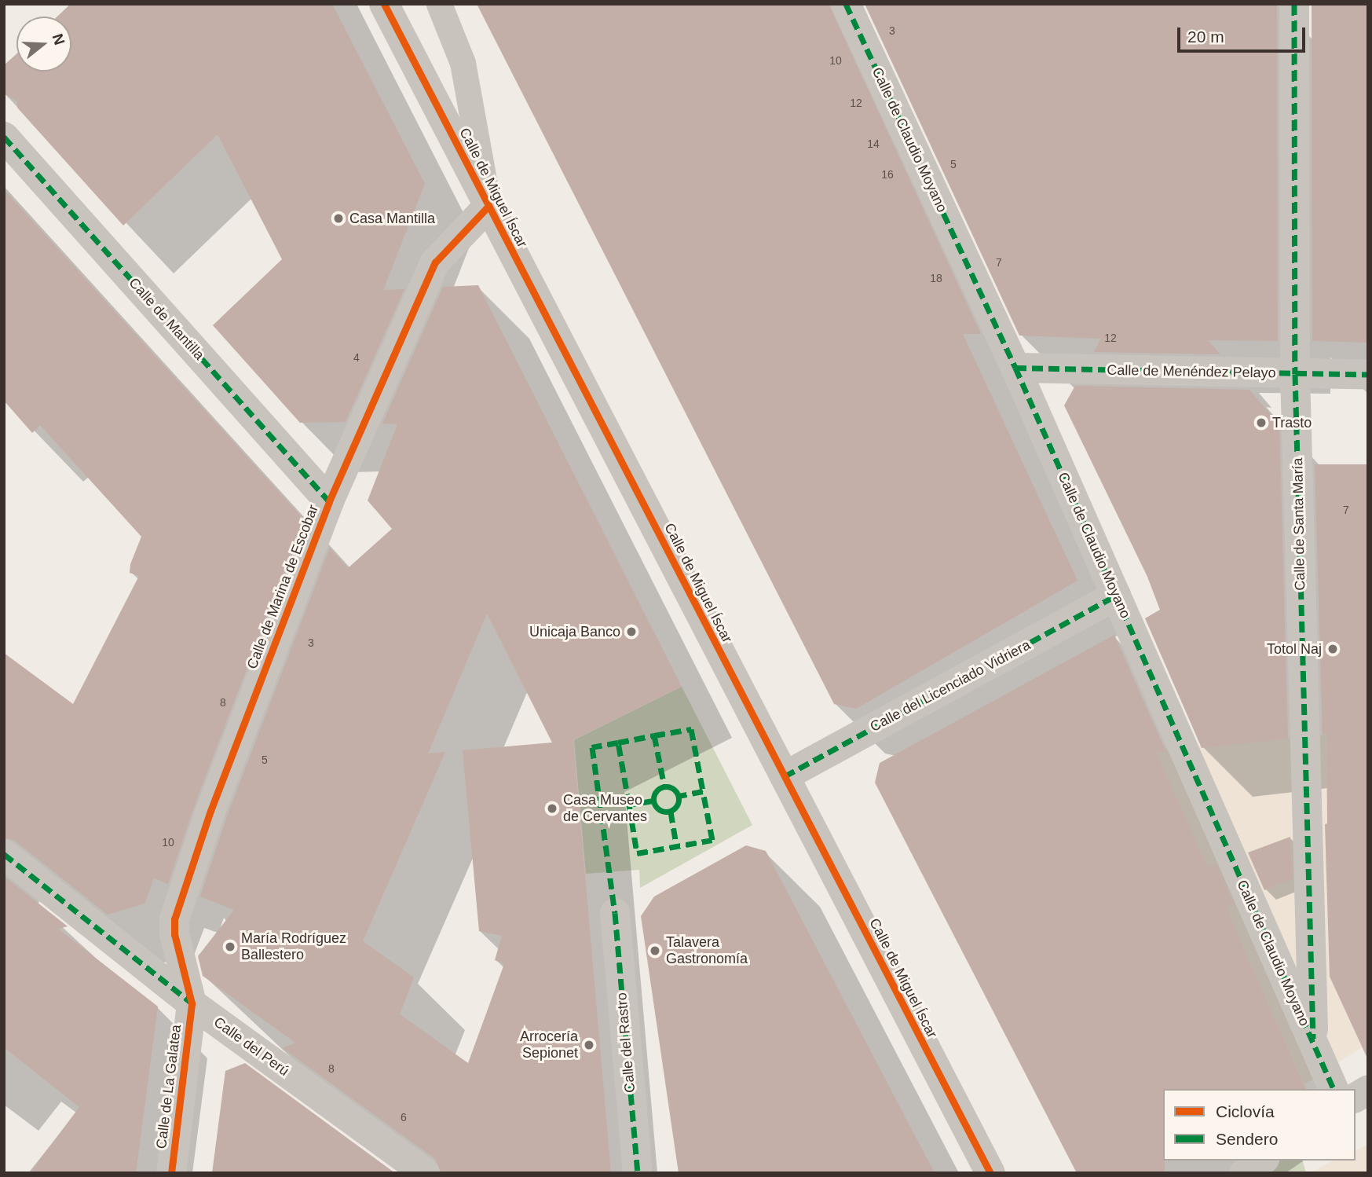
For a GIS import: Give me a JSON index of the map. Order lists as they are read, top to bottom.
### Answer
{
  "streets": {
    "street": [
      "Calle de Claudio Moyano",
      "Calle de Miguel Íscar",
      "Calle de Mantilla",
      "Calle de Menéndez Pelayo",
      "Calle de Santa María",
      "Calle de Marina de Escobar",
      "Calle del Licenciado Vidriera",
      "Calle del Rastro",
      "Calle del Perú",
      "Calle de La Galatea"
    ]
  },
  "crossings": [
    ["Calle de Claudio Moyano", "Calle de Menéndez Pelayo"],
    ["Calle de Claudio Moyano", "Calle de Santa María"],
    ["Calle de Claudio Moyano", "Calle del Licenciado Vidriera"],
    ["Calle de Miguel Íscar", "Calle de Marina de Escobar"],
    ["Calle de Miguel Íscar", "Calle del Licenciado Vidriera"],
    ["Calle de Mantilla", "Calle de Marina de Escobar"],
    ["Calle de Menéndez Pelayo", "Calle de Santa María"],
    ["Calle de Marina de Escobar", "Calle del Perú"],
    ["Calle de Marina de Escobar", "Calle de La Galatea"],
    ["Calle del Perú", "Calle de La Galatea"]
  ],
  "places": [
    "Casa Mantilla",
    "Trasto",
    "Unicaja Banco",
    "Totol Naj",
    "Casa Museo de Cervantes",
    "María Rodríguez Ballestero",
    "Talavera Gastronomía",
    "Arrocería Sepionet"
  ],
  "house_numbers": [
    "3",
    "10",
    "12",
    "14",
    "5",
    "16",
    "7",
    "18",
    "12",
    "4",
    "7",
    "3",
    "8",
    "5",
    "10",
    "8",
    "6"
  ],
  "legend": ["Ciclovía", "Sendero"],
  "scale_bar": "20 m",
  "north": "right"
}
